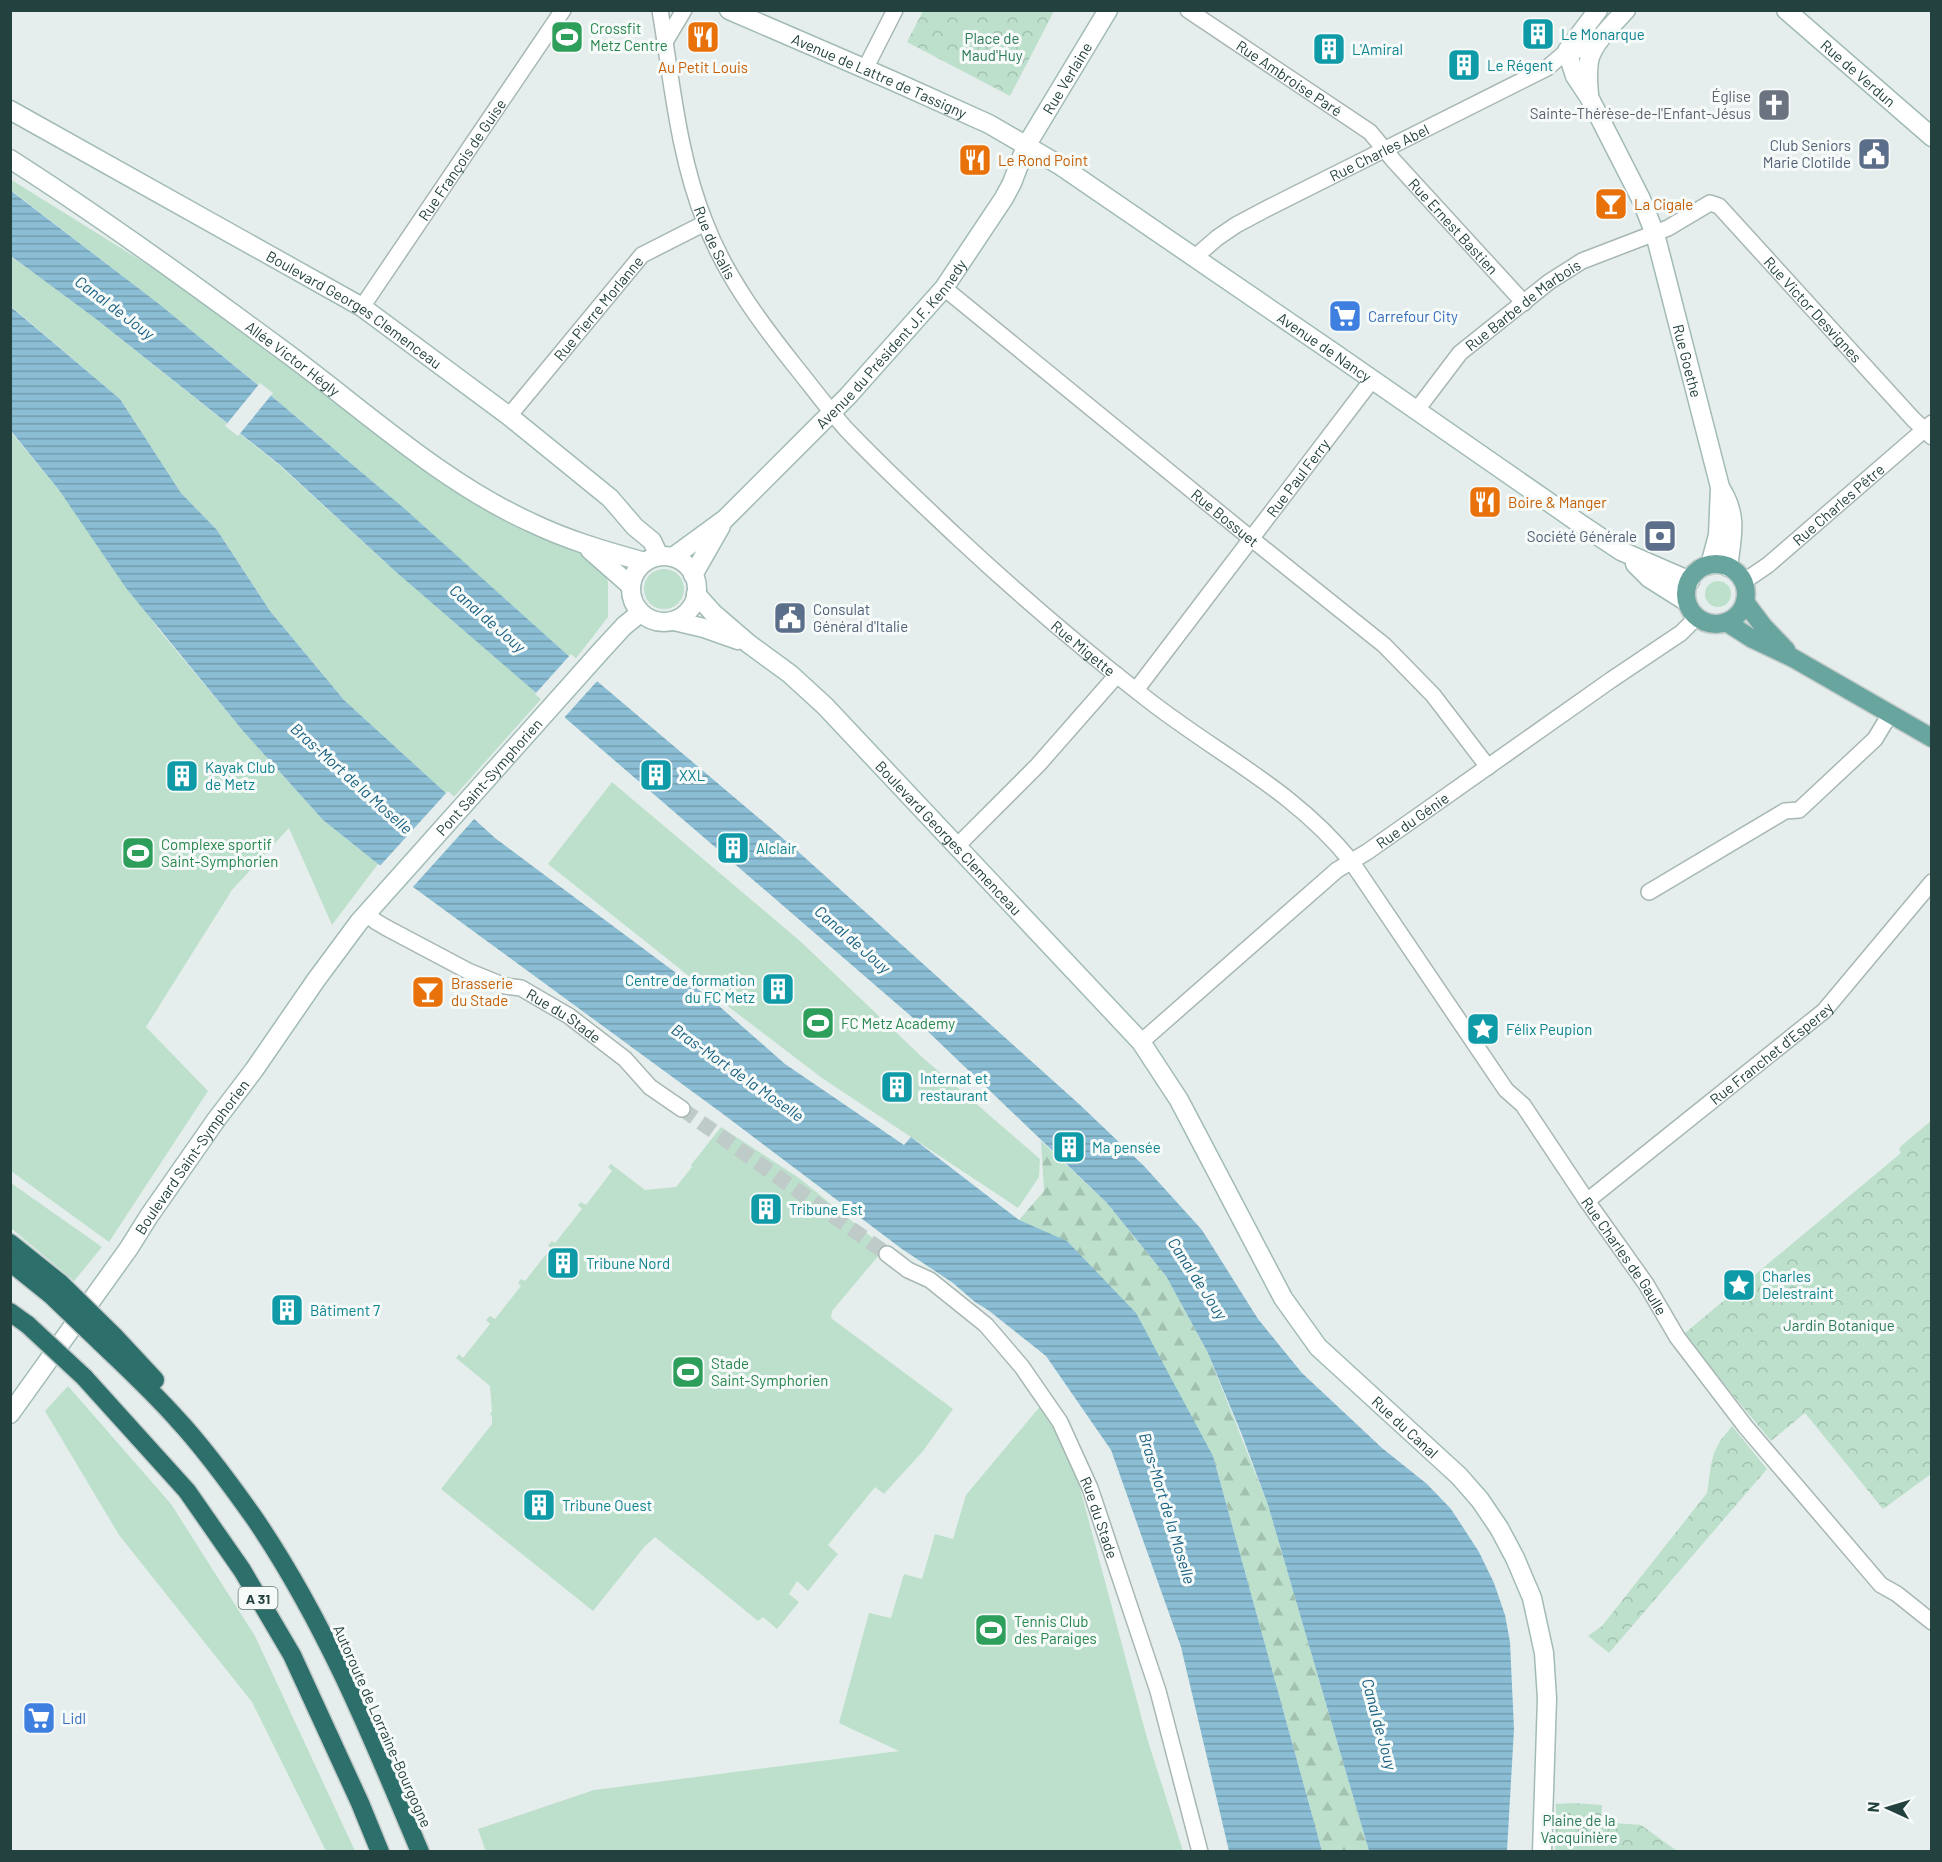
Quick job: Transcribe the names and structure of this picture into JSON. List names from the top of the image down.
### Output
{
  "streets": {
    "highway": ["A 31", "Autoroute de Lorraine-Bourgogne"],
    "main road": [
      "Rue de Verdun",
      "Avenue de Lattre de Tassigny",
      "Rue Verlaine",
      "Boulevard Georges Clemenceau",
      "Avenue du Président J.F. Kennedy",
      "Avenue de Nancy",
      "Allée Victor Hégly",
      "Rue Goethe",
      "Pont Saint-Symphorien",
      "Boulevard Saint-Symphorien",
      "Rue du Canal"
    ],
    "street": [
      "Rue Ambroise Paré",
      "Rue Charles Abel",
      "Rue François de Guise",
      "Rue Ernest Bastien",
      "Rue de Salis",
      "Rue Barbe de Marbois",
      "Rue Pierre Morlanne",
      "Rue Victor Desvignes",
      "Rue Paul Ferry",
      "Rue Charles Pêtre",
      "Rue Bossuet",
      "Rue Migette",
      "Rue du Génie",
      "Rue du Stade",
      "Rue Franchet d'Esperey",
      "Rue Charles de Gaulle"
    ]
  },
  "crossings": [
    ["Avenue de Lattre de Tassigny", "Rue Verlaine"],
    ["Avenue de Lattre de Tassigny", "Avenue du Président J.F. Kennedy"],
    ["Avenue de Lattre de Tassigny", "Avenue de Nancy"],
    ["Rue Ambroise Paré", "Rue Charles Abel"],
    ["Rue Ambroise Paré", "Rue Ernest Bastien"],
    ["Rue Verlaine", "Avenue du Président J.F. Kennedy"],
    ["Rue Verlaine", "Avenue de Nancy"],
    ["Rue Charles Abel", "Rue Ernest Bastien"],
    ["Rue Charles Abel", "Avenue de Nancy"],
    ["Rue Charles Abel", "Rue Goethe"],
    ["Rue François de Guise", "Boulevard Georges Clemenceau"],
    ["Rue Ernest Bastien", "Rue Barbe de Marbois"],
    ["Rue de Salis", "Rue Pierre Morlanne"],
    ["Rue de Salis", "Avenue du Président J.F. Kennedy"],
    ["Rue de Salis", "Rue Migette"],
    ["Rue Barbe de Marbois", "Rue Victor Desvignes"],
    ["Rue Barbe de Marbois", "Avenue de Nancy"],
    ["Rue Barbe de Marbois", "Rue Goethe"],
    ["Boulevard Georges Clemenceau", "Rue Pierre Morlanne"],
    ["Boulevard Georges Clemenceau", "Avenue du Président J.F. Kennedy"],
    ["Boulevard Georges Clemenceau", "Allée Victor Hégly"],
    ["Boulevard Georges Clemenceau", "Pont Saint-Symphorien"],
    ["Boulevard Georges Clemenceau", "Rue du Génie"],
    ["Boulevard Georges Clemenceau", "Rue du Canal"],
    ["Rue Victor Desvignes", "Rue Charles Pêtre"],
    ["Avenue du Président J.F. Kennedy", "Avenue de Nancy"],
    ["Avenue du Président J.F. Kennedy", "Allée Victor Hégly"],
    ["Avenue du Président J.F. Kennedy", "Rue Bossuet"],
    ["Avenue du Président J.F. Kennedy", "Rue Migette"],
    ["Avenue du Président J.F. Kennedy", "Pont Saint-Symphorien"],
    ["Avenue de Nancy", "Rue Goethe"],
    ["Avenue de Nancy", "Rue Paul Ferry"],
    ["Avenue de Nancy", "Rue Charles Pêtre"],
    ["Avenue de Nancy", "Rue du Génie"],
    ["Allée Victor Hégly", "Pont Saint-Symphorien"],
    ["Rue Goethe", "Rue Charles Pêtre"],
    ["Rue Goethe", "Rue du Génie"],
    ["Rue Paul Ferry", "Rue Bossuet"],
    ["Rue Paul Ferry", "Rue Migette"],
    ["Rue Charles Pêtre", "Rue du Génie"],
    ["Rue Bossuet", "Rue du Génie"],
    ["Rue Migette", "Rue du Génie"],
    ["Rue Migette", "Rue Charles de Gaulle"],
    ["Pont Saint-Symphorien", "Rue du Stade"],
    ["Pont Saint-Symphorien", "Boulevard Saint-Symphorien"],
    ["Rue du Génie", "Rue Charles de Gaulle"],
    ["Rue du Génie", "Rue du Canal"],
    ["Rue du Stade", "Boulevard Saint-Symphorien"],
    ["Rue Franchet d'Esperey", "Rue Charles de Gaulle"]
  ],
  "water": ["Canal de Jouy", "Bras-Mort de la Moselle"],
  "parks": ["Place de Maud'Huy", "Jardin Botanique", "Plaine de la Vacquinière"],
  "places": {
    "building": [
      "Le Monarque",
      "L'Amiral",
      "Le Régent",
      "XXL",
      "Kayak Club de Metz",
      "Alclair",
      "Centre de formation du FC Metz",
      "Internat et restaurant",
      "Ma pensée",
      "Tribune Est",
      "Tribune Nord",
      "Bâtiment 7",
      "Tribune Ouest"
    ],
    "sports": [
      "Crossfit Metz Centre",
      "Complexe sportif Saint-Symphorien",
      "FC Metz Academy",
      "Stade Saint-Symphorien",
      "Tennis Club des Paraiges"
    ],
    "restaurant": ["Au Petit Louis", "Le Rond Point", "Boire & Manger"],
    "church": ["Église Sainte-Thérèse-de-l'Enfant-Jésus"],
    "public building": ["Club Seniors Marie Clotilde", "Consulat Général d'Italie"],
    "bar": ["La Cigale", "Brasserie du Stade"],
    "supermarket": ["Carrefour City", "Lidl"],
    "bank": ["Société Générale"],
    "place": ["Félix Peupion", "Charles Delestraint"]
  },
  "north": "left"
}
